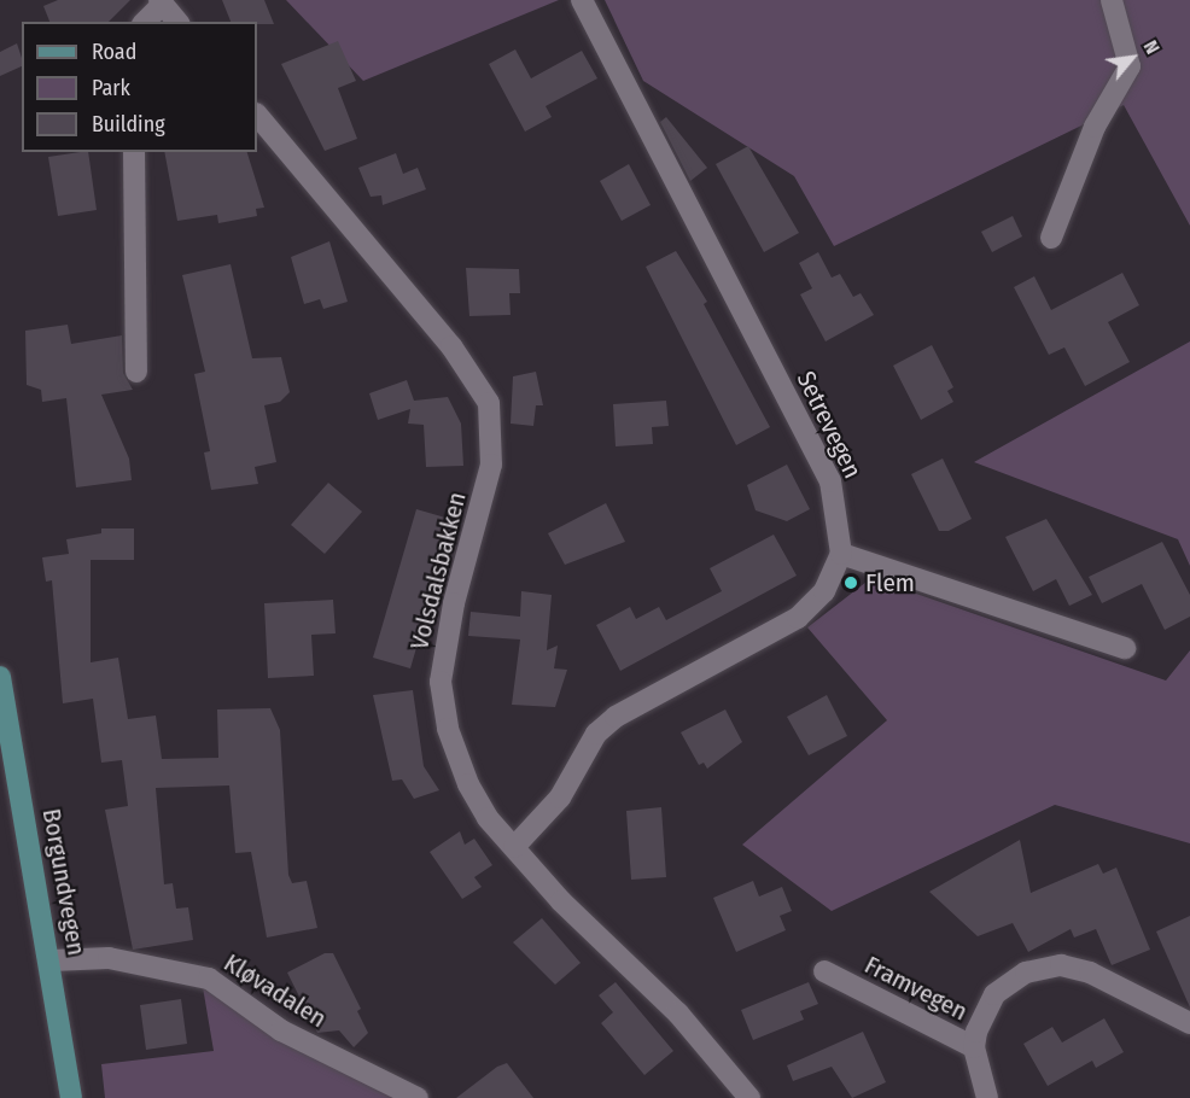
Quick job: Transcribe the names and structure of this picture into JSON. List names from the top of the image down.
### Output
{
  "streets": {
    "main road": ["Borgundvegen"],
    "street": [
      "Setrevegen",
      "Volsdalsbakken",
      "Framvegen",
      "Kløvadalen"
    ]
  },
  "crossings": [
    ["Borgundvegen", "Kløvadalen"]
  ],
  "places": ["Flem"],
  "legend": ["Road", "Park", "Building"],
  "north": "top right"
}
